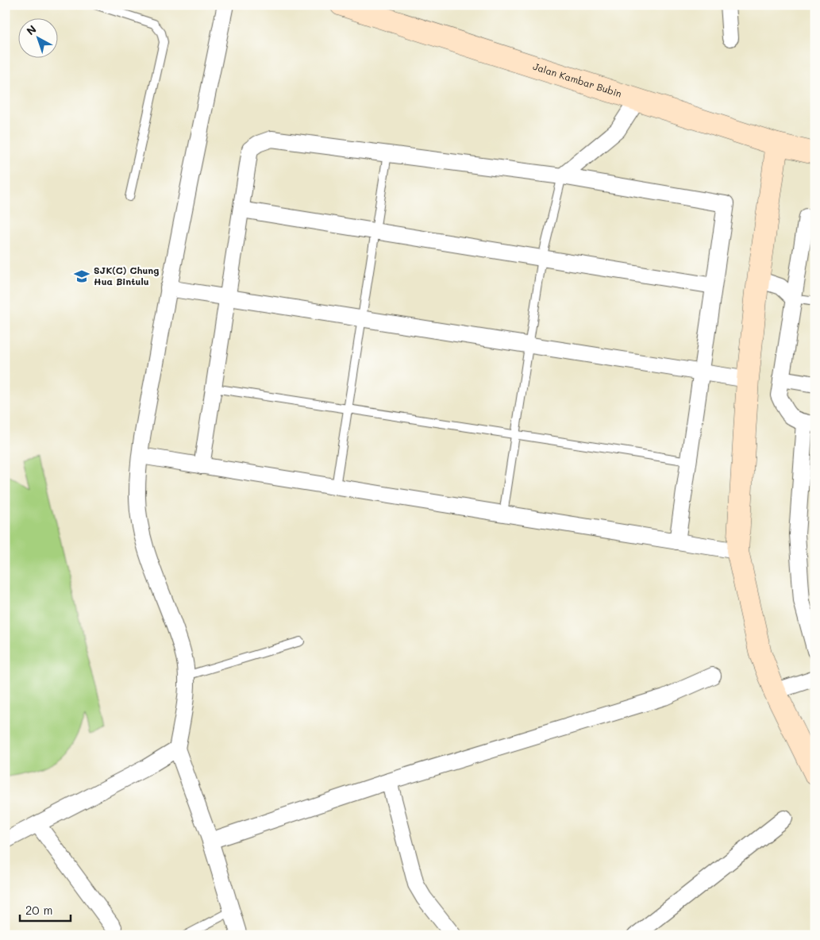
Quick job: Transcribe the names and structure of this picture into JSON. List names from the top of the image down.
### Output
{
  "streets": {
    "street": ["Jalan Kambar Bubin"]
  },
  "places": {
    "school or university": ["SJK(C) Chung Hua Bintulu"]
  },
  "scale_bar": "20 m",
  "north": "top left"
}
